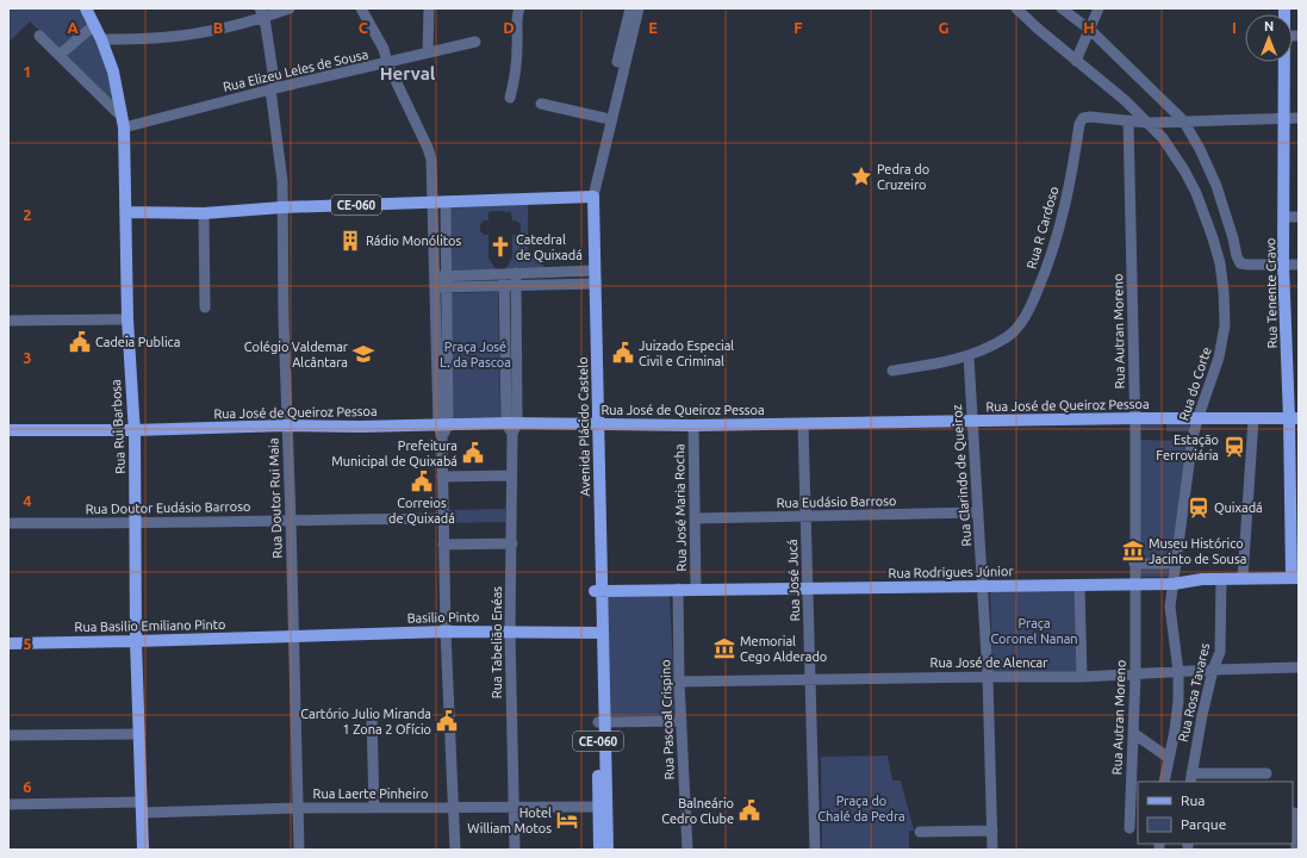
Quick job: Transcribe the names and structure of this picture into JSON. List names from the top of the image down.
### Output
{
  "streets": {
    "main road": [
      "CE-060",
      "Rua Tenente Cravo",
      "Rua José de Queiroz Pessoa",
      "Rua Rui Barbosa",
      "Avenida Plácido Castelo",
      "Rua Rodrigues Júnior",
      "Basilio Pinto",
      "Rua Basilio Emiliano Pinto"
    ],
    "street": [
      "Rua Elizeu Leles de Sousa",
      "Rua R Cardoso",
      "Rua Autran Moreno",
      "Rua do Corte",
      "Rua Clarindo de Queiroz",
      "Rua Doutor Rui Maia",
      "Rua Eudásio Barroso",
      "Rua Doutor Eudásio Barroso",
      "Rua José Maria Rocha",
      "Rua José Jucá",
      "Rua Tabelião Enéas",
      "Rua José de Alencar",
      "Rua Rosa Tavares",
      "Rua Pascoal Crispino",
      "Rua Laerte Pinheiro"
    ]
  },
  "crossings": [
    ["Rua Elizeu Leles de Sousa", "Rua Rui Barbosa"],
    ["Rua Elizeu Leles de Sousa", "Rua Doutor Rui Maia"],
    ["CE-060", "Rua Rui Barbosa"],
    ["CE-060", "Avenida Plácido Castelo"],
    ["CE-060", "Rua Doutor Rui Maia"],
    ["Rua R Cardoso", "Rua Autran Moreno"],
    ["Rua R Cardoso", "Rua Clarindo de Queiroz"],
    ["Rua Tenente Cravo", "Rua José de Queiroz Pessoa"],
    ["Rua Tenente Cravo", "Rua Rodrigues Júnior"],
    ["Rua Autran Moreno", "Rua José de Queiroz Pessoa"],
    ["Rua Autran Moreno", "Rua Rodrigues Júnior"],
    ["Rua Autran Moreno", "Rua José de Alencar"],
    ["Rua do Corte", "Rua José de Queiroz Pessoa"],
    ["Rua do Corte", "Rua Rodrigues Júnior"],
    ["Rua do Corte", "Rua José de Alencar"],
    ["Rua José de Queiroz Pessoa", "Rua Rui Barbosa"],
    ["Rua José de Queiroz Pessoa", "Avenida Plácido Castelo"],
    ["Rua José de Queiroz Pessoa", "Rua Clarindo de Queiroz"],
    ["Rua José de Queiroz Pessoa", "Rua Doutor Rui Maia"],
    ["Rua José de Queiroz Pessoa", "Rua José Maria Rocha"],
    ["Rua José de Queiroz Pessoa", "Rua José Jucá"],
    ["Rua José de Queiroz Pessoa", "Rua Tabelião Enéas"],
    ["Rua Rui Barbosa", "Rua Doutor Eudásio Barroso"],
    ["Rua Rui Barbosa", "Rua Basilio Emiliano Pinto"],
    ["Rua Rui Barbosa", "Rua Laerte Pinheiro"],
    ["Avenida Plácido Castelo", "Rua Rodrigues Júnior"],
    ["Avenida Plácido Castelo", "Basilio Pinto"],
    ["Avenida Plácido Castelo", "Rua Laerte Pinheiro"],
    ["Rua Clarindo de Queiroz", "Rua Eudásio Barroso"],
    ["Rua Clarindo de Queiroz", "Rua Rodrigues Júnior"],
    ["Rua Clarindo de Queiroz", "Rua José de Alencar"],
    ["Rua Doutor Rui Maia", "Rua Doutor Eudásio Barroso"],
    ["Rua Doutor Rui Maia", "Basilio Pinto"],
    ["Rua Doutor Rui Maia", "Rua Basilio Emiliano Pinto"],
    ["Rua Doutor Rui Maia", "Rua Laerte Pinheiro"],
    ["Rua Eudásio Barroso", "Rua José Maria Rocha"],
    ["Rua Eudásio Barroso", "Rua José Jucá"],
    ["Rua José Maria Rocha", "Rua Rodrigues Júnior"],
    ["Rua Rodrigues Júnior", "Rua José Jucá"],
    ["Rua Rodrigues Júnior", "Rua Rosa Tavares"],
    ["Rua Rodrigues Júnior", "Rua Pascoal Crispino"],
    ["Rua José Jucá", "Rua José de Alencar"],
    ["Basilio Pinto", "Rua Basilio Emiliano Pinto"],
    ["Basilio Pinto", "Rua Tabelião Enéas"],
    ["Rua Tabelião Enéas", "Rua Laerte Pinheiro"],
    ["Rua José de Alencar", "Rua Rosa Tavares"],
    ["Rua José de Alencar", "Rua Pascoal Crispino"]
  ],
  "districts": ["Herval"],
  "parks": ["Praça José L. da Pascoa", "Praça Coronel Nanan", "Praça do Chalé da Pedra"],
  "places": {
    "place": ["Pedra do Cruzeiro"],
    "building": ["Rádio Monólitos"],
    "church": ["Catedral de Quixadá"],
    "public building": [
      "Cadeia Publica",
      "Juizado Especial Civil e Criminal",
      "Prefeitura Municipal de Quixabá",
      "Correios de Quixadá",
      "Cartório Julio Miranda 1 Zona 2 Ofício",
      "Balneário Cedro Clube"
    ],
    "school or university": ["Colégio Valdemar Alcântara"],
    "station": ["Estação Ferroviária", "Quixadá"],
    "museum": ["Museu Histórico Jacinto de Sousa", "Memorial Cego Alderado"],
    "hotel": ["Hotel William Motos"]
  },
  "legend": ["Rua", "Parque"],
  "north": "top",
  "grid": {
    "columns": [
      "A",
      "B",
      "C",
      "D",
      "E",
      "F",
      "G",
      "H",
      "I"
    ],
    "rows": [
      "1",
      "2",
      "3",
      "4",
      "5",
      "6"
    ]
  }
}
